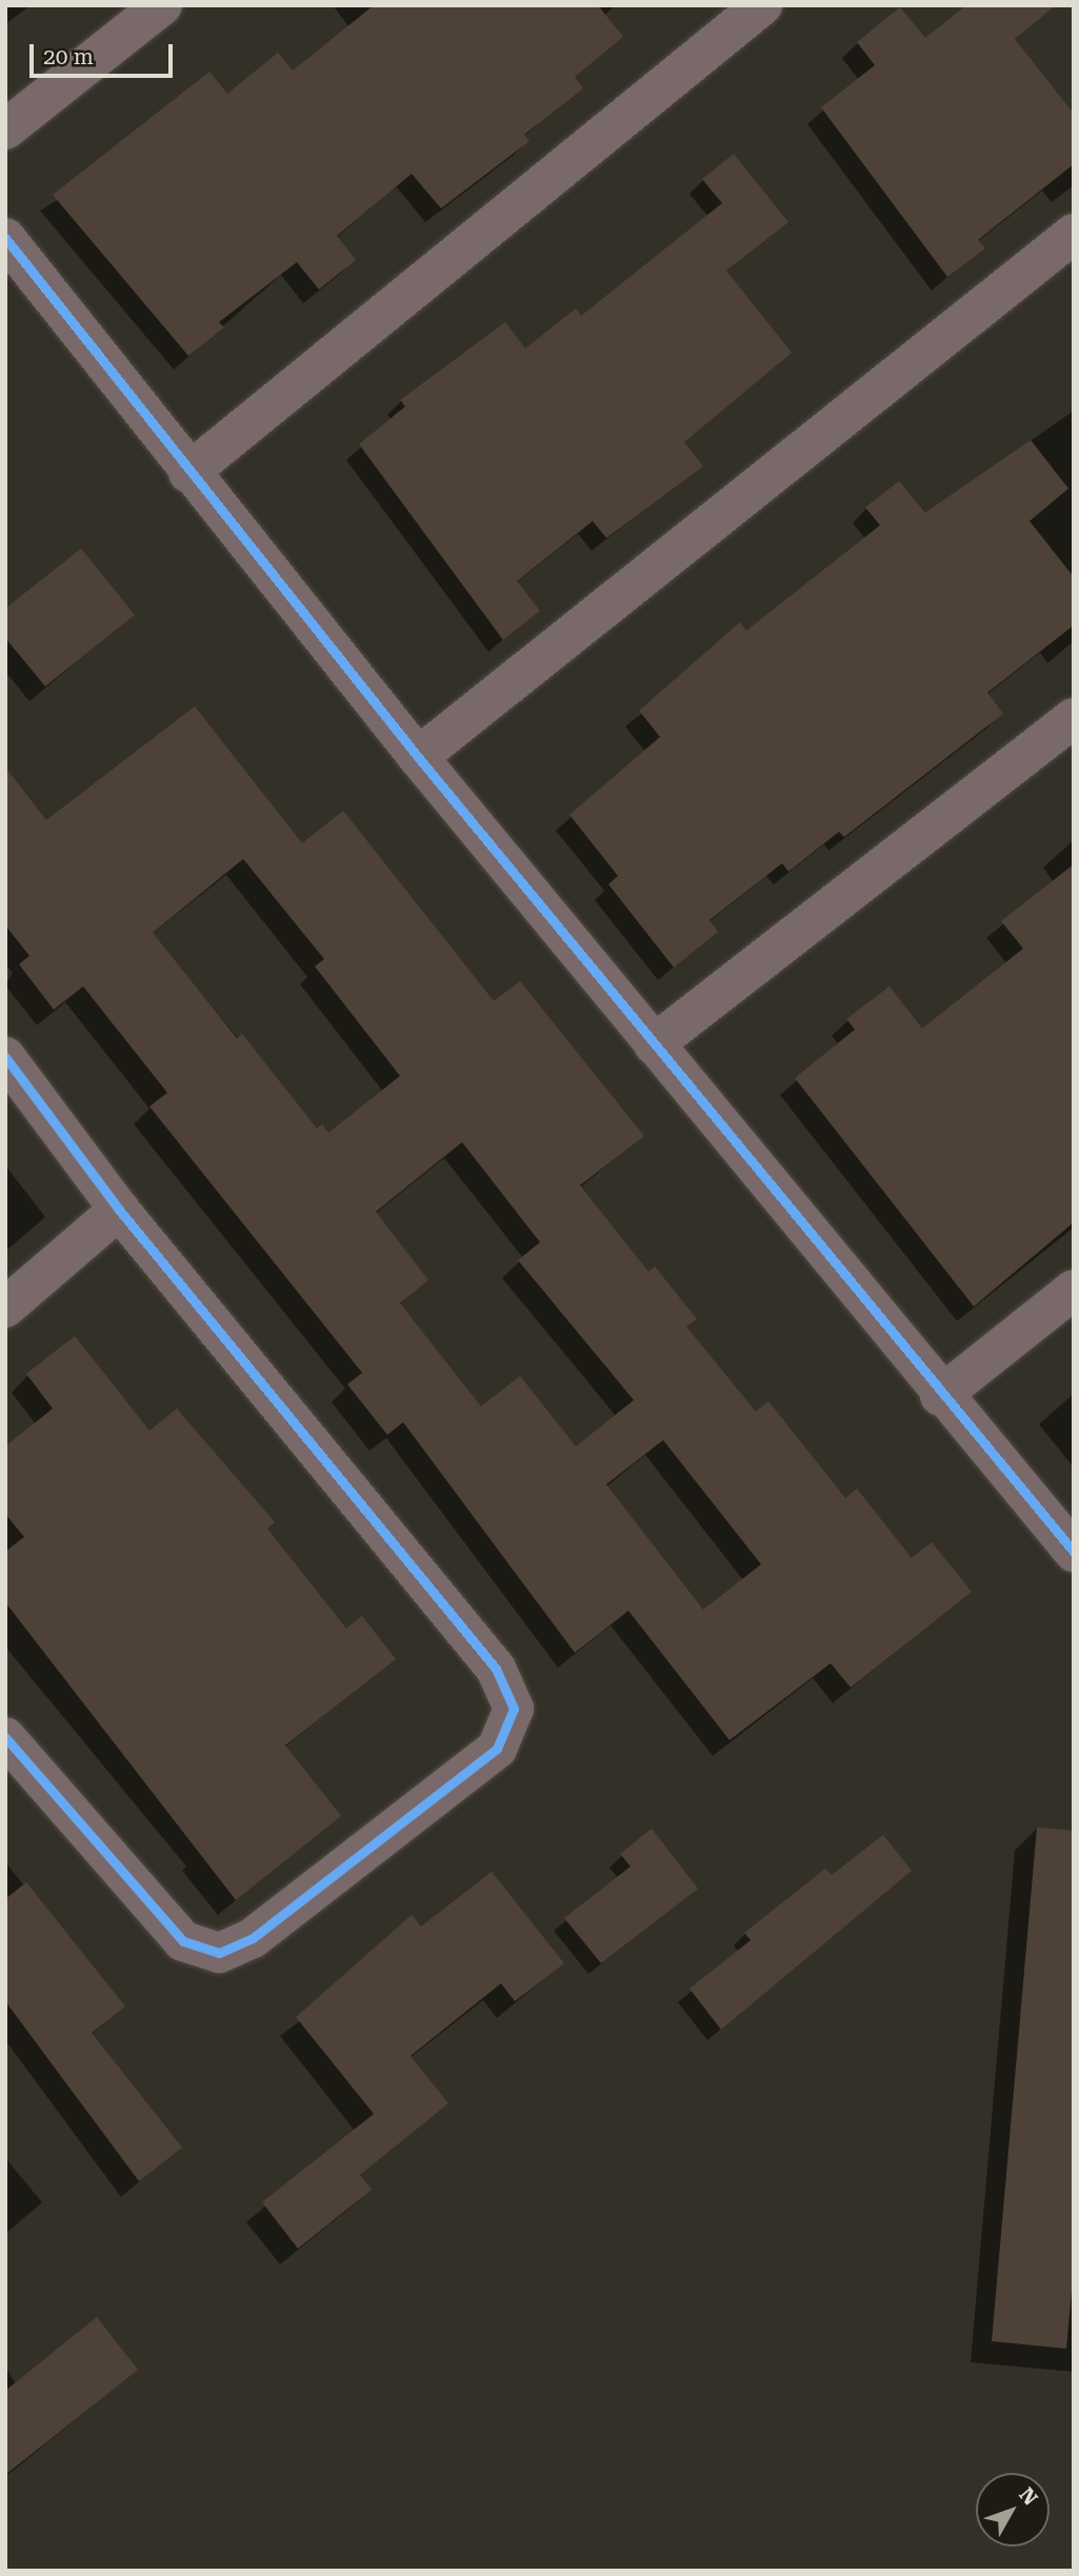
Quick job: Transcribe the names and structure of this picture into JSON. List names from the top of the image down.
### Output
{
  "scale_bar": "20 m",
  "north": "top right"
}
